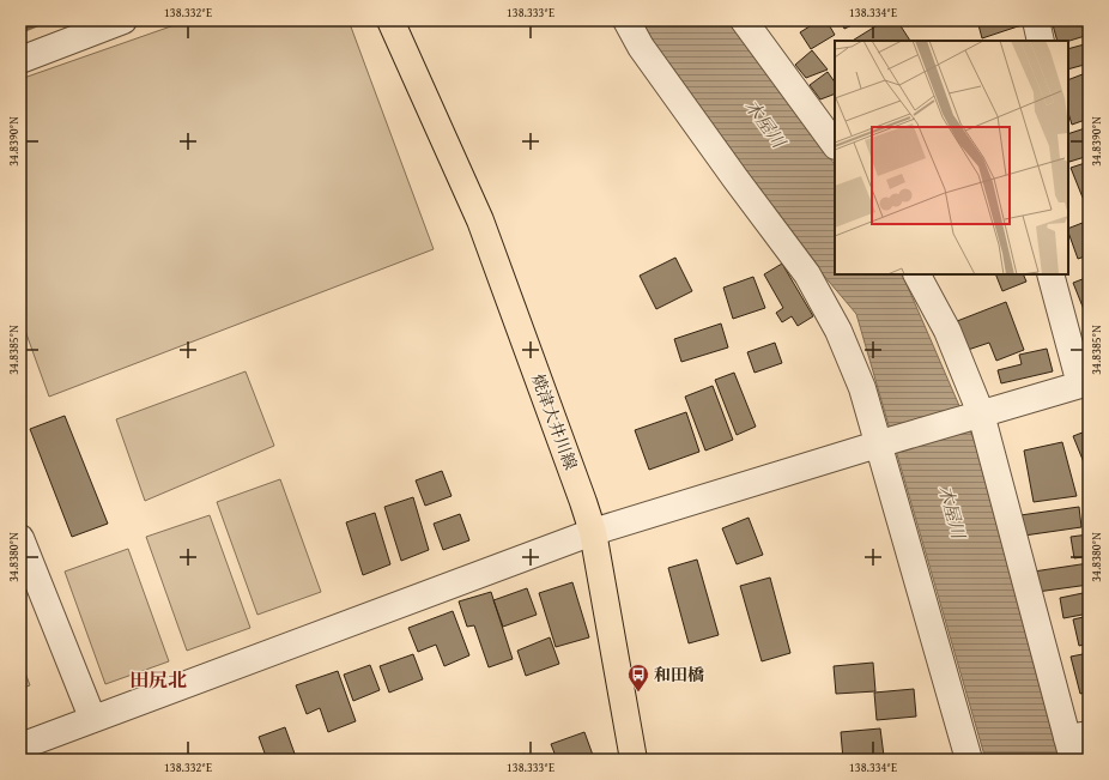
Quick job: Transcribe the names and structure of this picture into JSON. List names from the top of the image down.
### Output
{
  "streets": {
    "main road": ["焼津大井川線"]
  },
  "districts": ["田尻北"],
  "water": ["木屋川"],
  "places": {
    "bus stop": ["和田橋"]
  },
  "coordinates": [
    "138.332°E",
    "138.333°E",
    "138.334°E",
    "34.8390°N",
    "34.8385°N",
    "34.8380°N"
  ]
}
